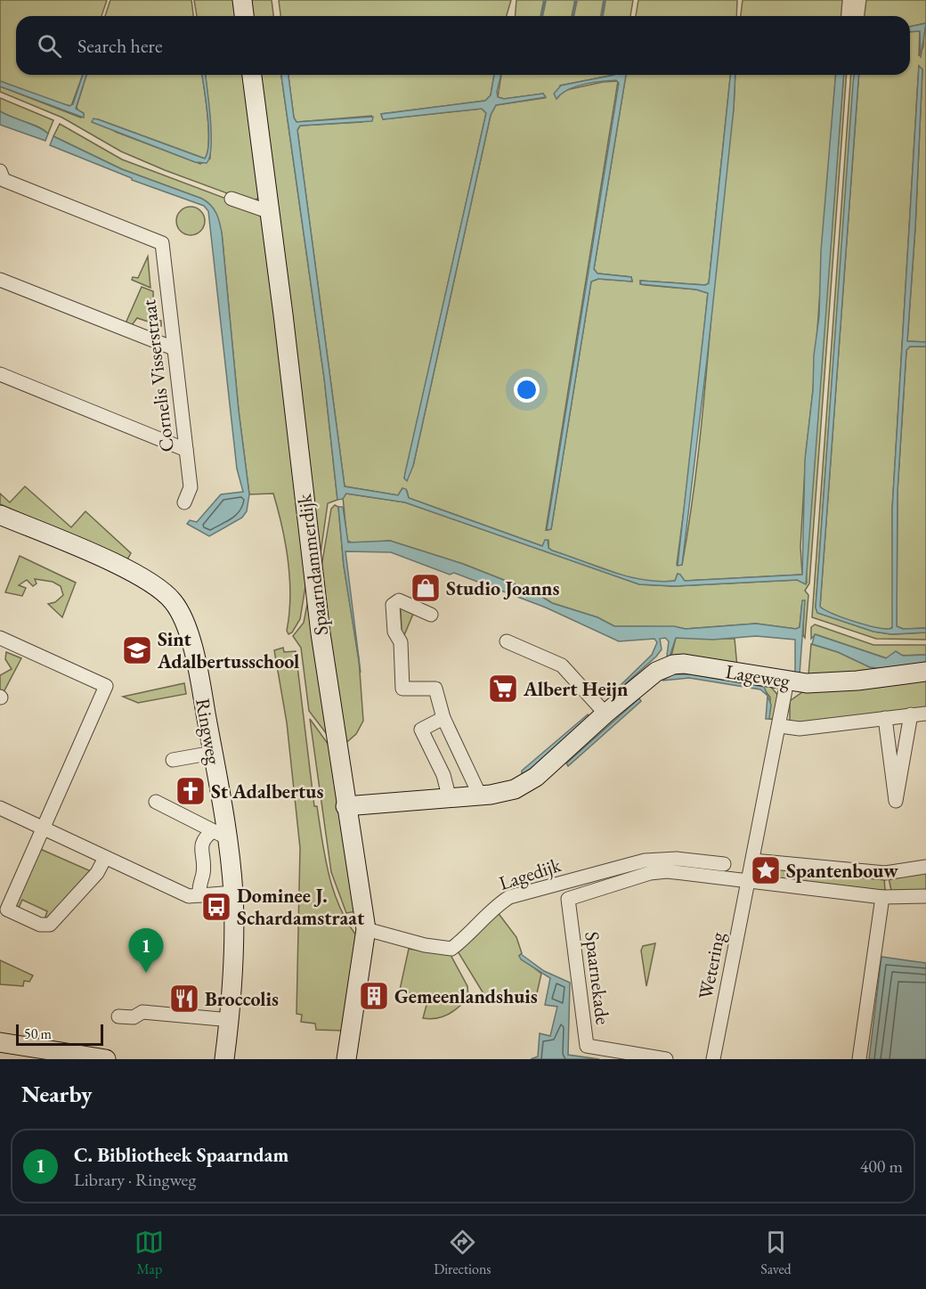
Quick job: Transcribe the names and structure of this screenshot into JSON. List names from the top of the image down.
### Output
{
  "streets": {
    "street": [
      "Cornelis Visserstraat",
      "Spaarndammerdijk",
      "Lageweg",
      "Ringweg",
      "Lagedijk",
      "Wetering",
      "Spaarnekade"
    ]
  },
  "crossings": [
    ["Spaarndammerdijk", "Lageweg"],
    ["Spaarndammerdijk", "Lagedijk"],
    ["Lagedijk", "Wetering"],
    ["Lagedijk", "Spaarnekade"]
  ],
  "places": {
    "shop": ["Studio Joanns"],
    "school or university": ["Sint Adalbertusschool"],
    "supermarket": ["Albert Heijn"],
    "church": ["St Adalbertus"],
    "place": ["Spantenbouw"],
    "bus stop": ["Dominee J. Schardamstraat"],
    "building": ["Gemeenlandshuis"],
    "restaurant": ["Broccolis"]
  },
  "scale_bar": "50 m",
  "page": {
    "search": "Search here",
    "pins": "1",
    "scale": "50 m",
    "heading": "Nearby",
    "list": [
      {
        "mark": "1",
        "name": "C. Bibliotheek Spaarndam",
        "note": "Library · Ringweg",
        "value": "400 m"
      }
    ],
    "nav": ["Map", "Directions", "Saved"]
  }
}
